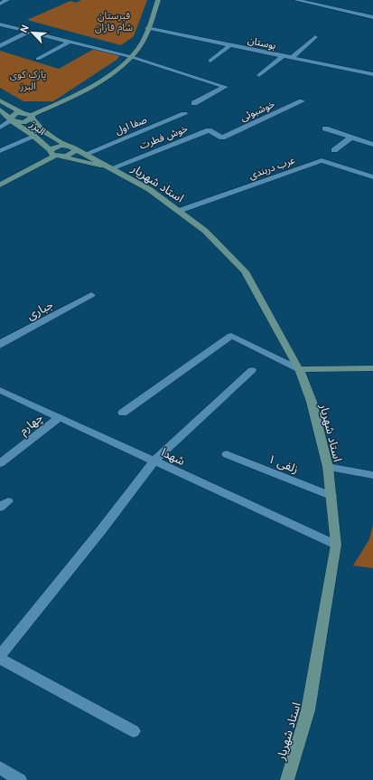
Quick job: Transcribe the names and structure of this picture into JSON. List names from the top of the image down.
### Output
{
  "streets": {
    "main road": ["البرز", "استاد شهریار"],
    "street": [
      "بوستان",
      "خوشبوئی",
      "صفا اول",
      "خوش فطرت",
      "عرب دربندی",
      "جباری",
      "چهارم",
      "شهدا",
      "زلفی ۱"
    ]
  },
  "crossings": [
    ["خوشبوئی", "خوش فطرت"],
    ["صفا اول", "استاد شهریار"],
    ["البرز", "استاد شهریار"],
    ["خوش فطرت", "استاد شهریار"],
    ["عرب دربندی", "استاد شهریار"],
    ["استاد شهریار", "شهدا"],
    ["استاد شهریار", "زلفی ۱"],
    ["چهارم", "شهدا"]
  ],
  "parks": ["قبرستان شام قازان", "پارک کوی البرز"],
  "north": "top left"
}
